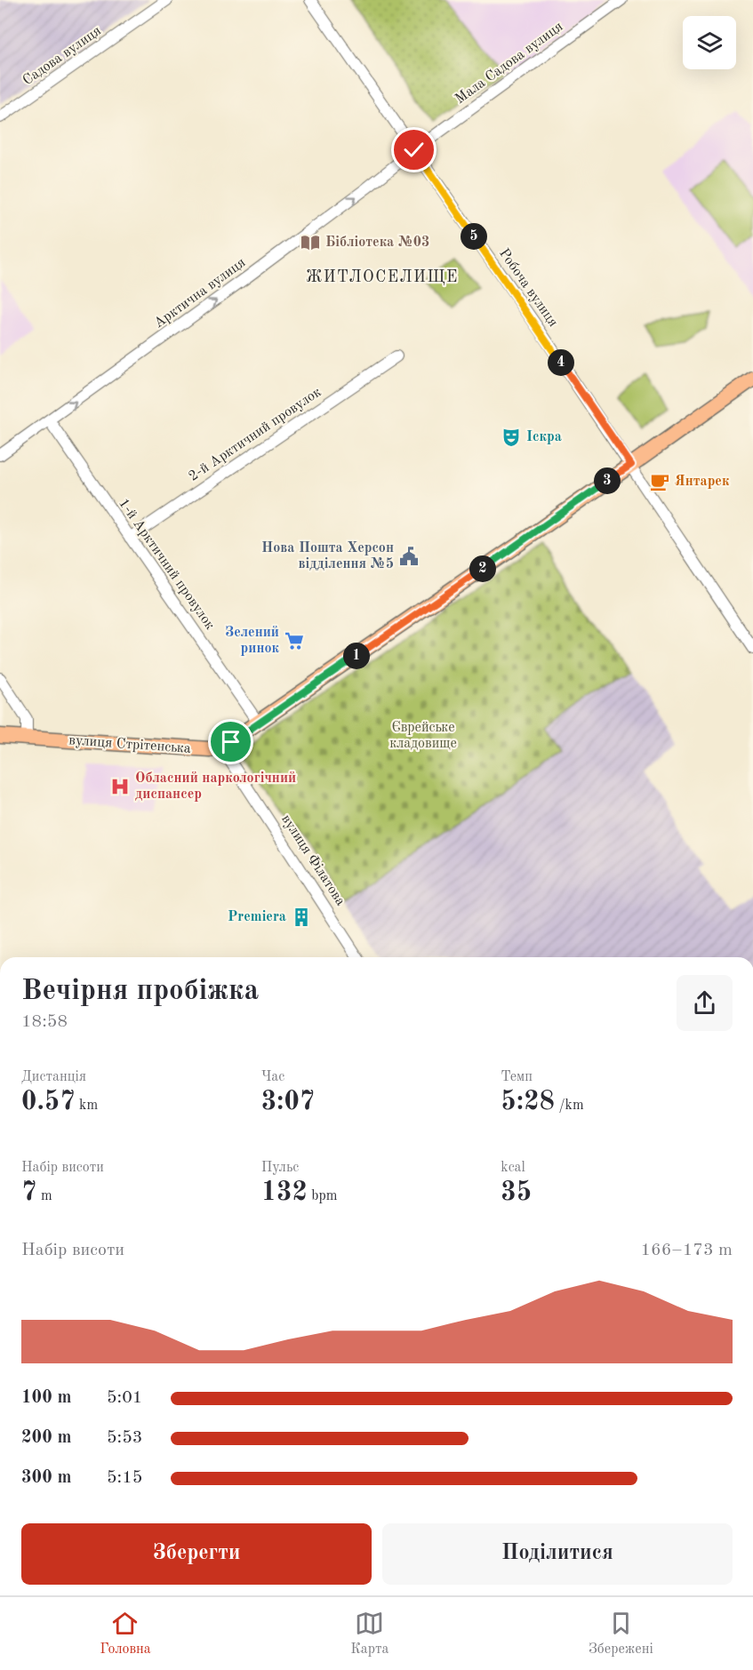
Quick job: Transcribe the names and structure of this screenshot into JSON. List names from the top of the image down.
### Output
{
  "streets": {
    "main road": ["вулиця Стрітенська"],
    "street": [
      "Садова вулиця",
      "Мала Садова вулиця",
      "Робоча вулиця",
      "Арктична вулиця",
      "2-й Арктичний провулок",
      "1-й Арктичний провулок",
      "вулиця Філатова"
    ]
  },
  "crossings": [
    ["Мала Садова вулиця", "Робоча вулиця"],
    ["Мала Садова вулиця", "Арктична вулиця"],
    ["Робоча вулиця", "Арктична вулиця"],
    ["Арктична вулиця", "1-й Арктичний провулок"],
    ["2-й Арктичний провулок", "1-й Арктичний провулок"],
    ["вулиця Стрітенська", "вулиця Філатова"]
  ],
  "one_way": ["Арктична вулиця"],
  "districts": ["ЖИТЛОСЕЛИЩЕ"],
  "parks": ["Єврейське кладовище"],
  "places": {
    "library": ["Бібліотека №03"],
    "theatre": ["Іскра"],
    "cafe": ["Янтарек"],
    "public building": ["Нова Пошта Херсон відділення №5"],
    "supermarket": ["Зелений ринок"],
    "hospital": ["Обласний наркологічний диспансер"],
    "building": ["Premiera"]
  },
  "page": {
    "pins": [
      "5",
      "4",
      "3",
      "2",
      "1"
    ],
    "heading": ["Вечірня пробіжка", "18:58"],
    "stats": [
      ["Дистанція", "0.57 km"],
      ["Час", "3:07"],
      ["Темп", "5:28 /km"],
      ["Набір висоти", "7 m"],
      ["Пульс", "132 bpm"],
      ["kcal", "35"]
    ],
    "chart": ["Набір висоти", "166–173 m"],
    "list": [
      {
        "name": "100 m",
        "note": "5:01"
      },
      {
        "name": "200 m",
        "note": "5:53"
      },
      {
        "name": "300 m",
        "note": "5:15"
      }
    ],
    "buttons": ["Зберегти", "Поділитися"],
    "tabs": ["Головна", "Карта", "Збережені"]
  }
}
